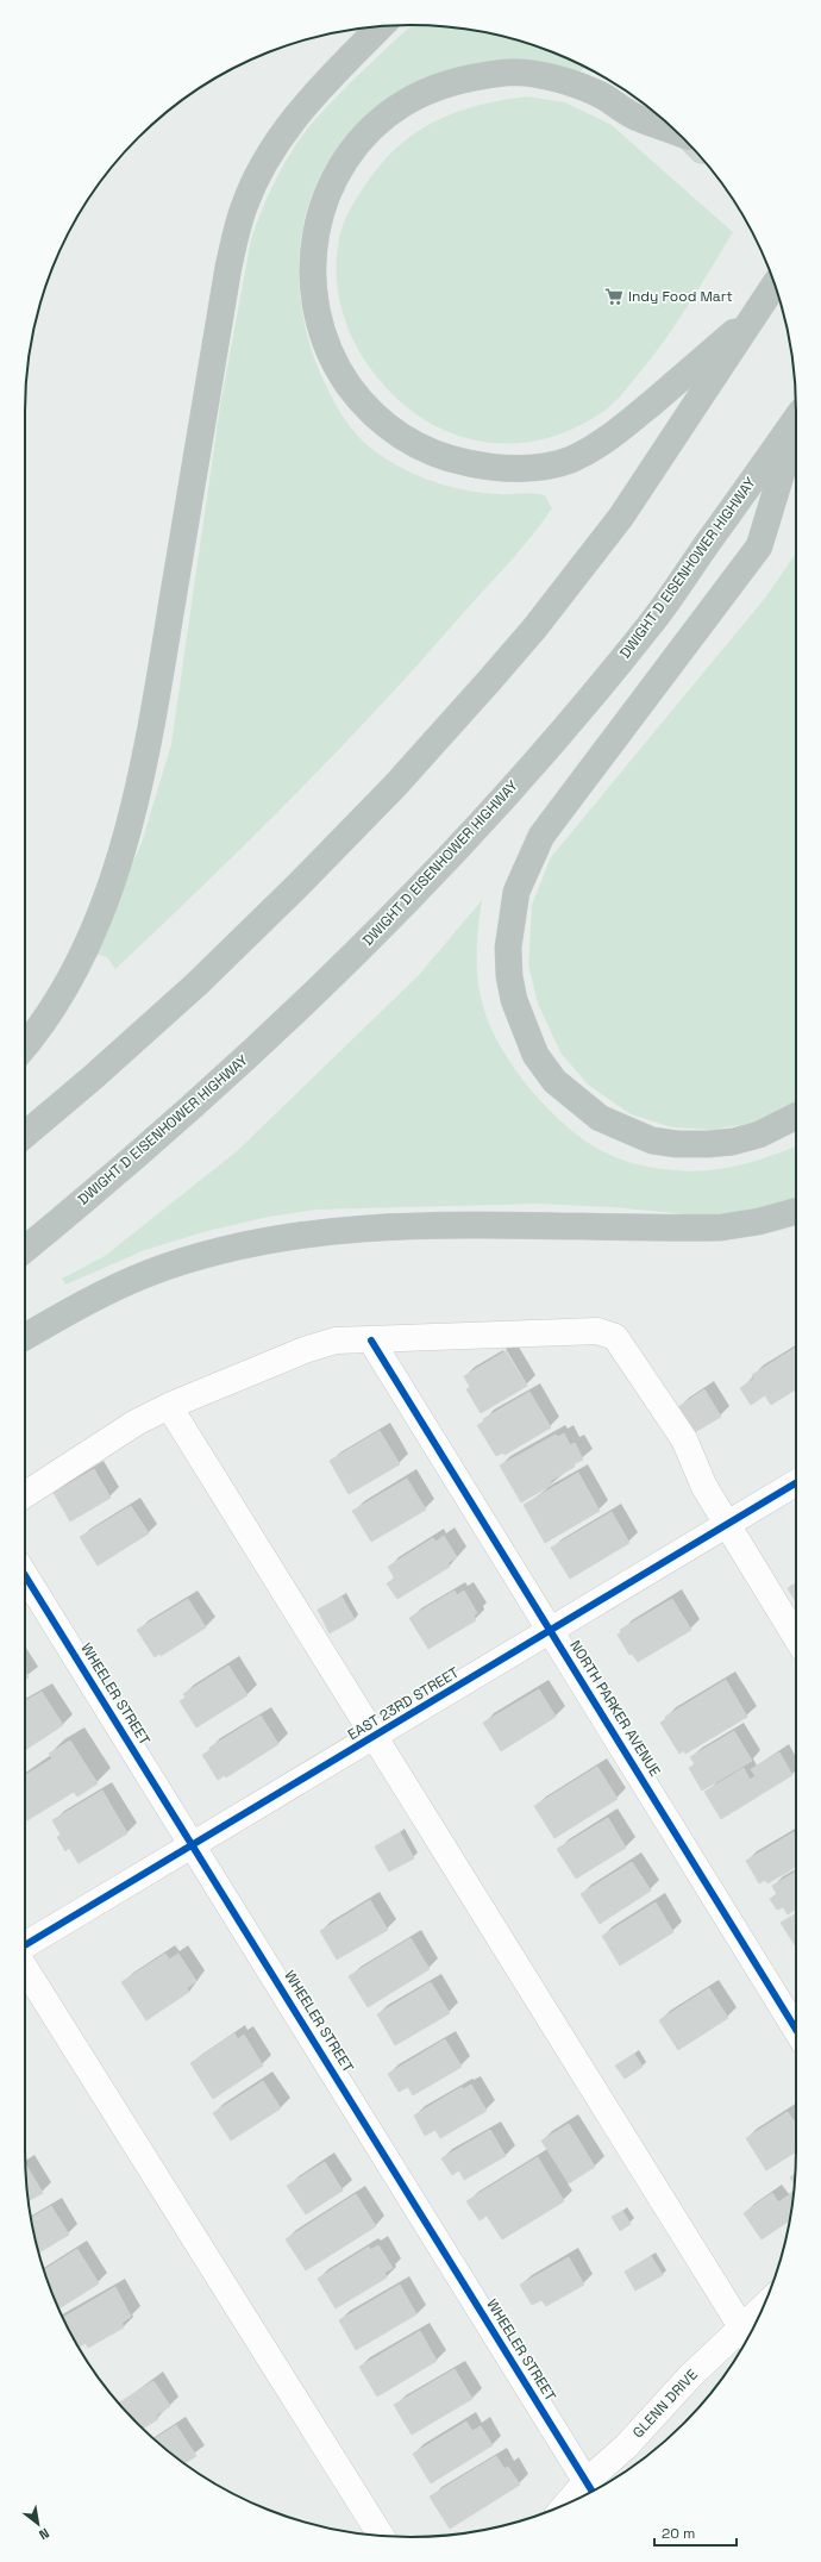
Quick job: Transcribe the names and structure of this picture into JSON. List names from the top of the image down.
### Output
{
  "streets": {
    "highway": ["DWIGHT D EISENHOWER HIGHWAY"],
    "street": [
      "WHEELER STREET",
      "EAST 23RD STREET",
      "NORTH PARKER AVENUE",
      "GLENN DRIVE"
    ]
  },
  "crossings": [
    ["WHEELER STREET", "EAST 23RD STREET"],
    ["WHEELER STREET", "GLENN DRIVE"],
    ["EAST 23RD STREET", "NORTH PARKER AVENUE"]
  ],
  "places": {
    "supermarket": ["Indy Food Mart"]
  },
  "scale_bar": "20 m",
  "north": "bottom right"
}
